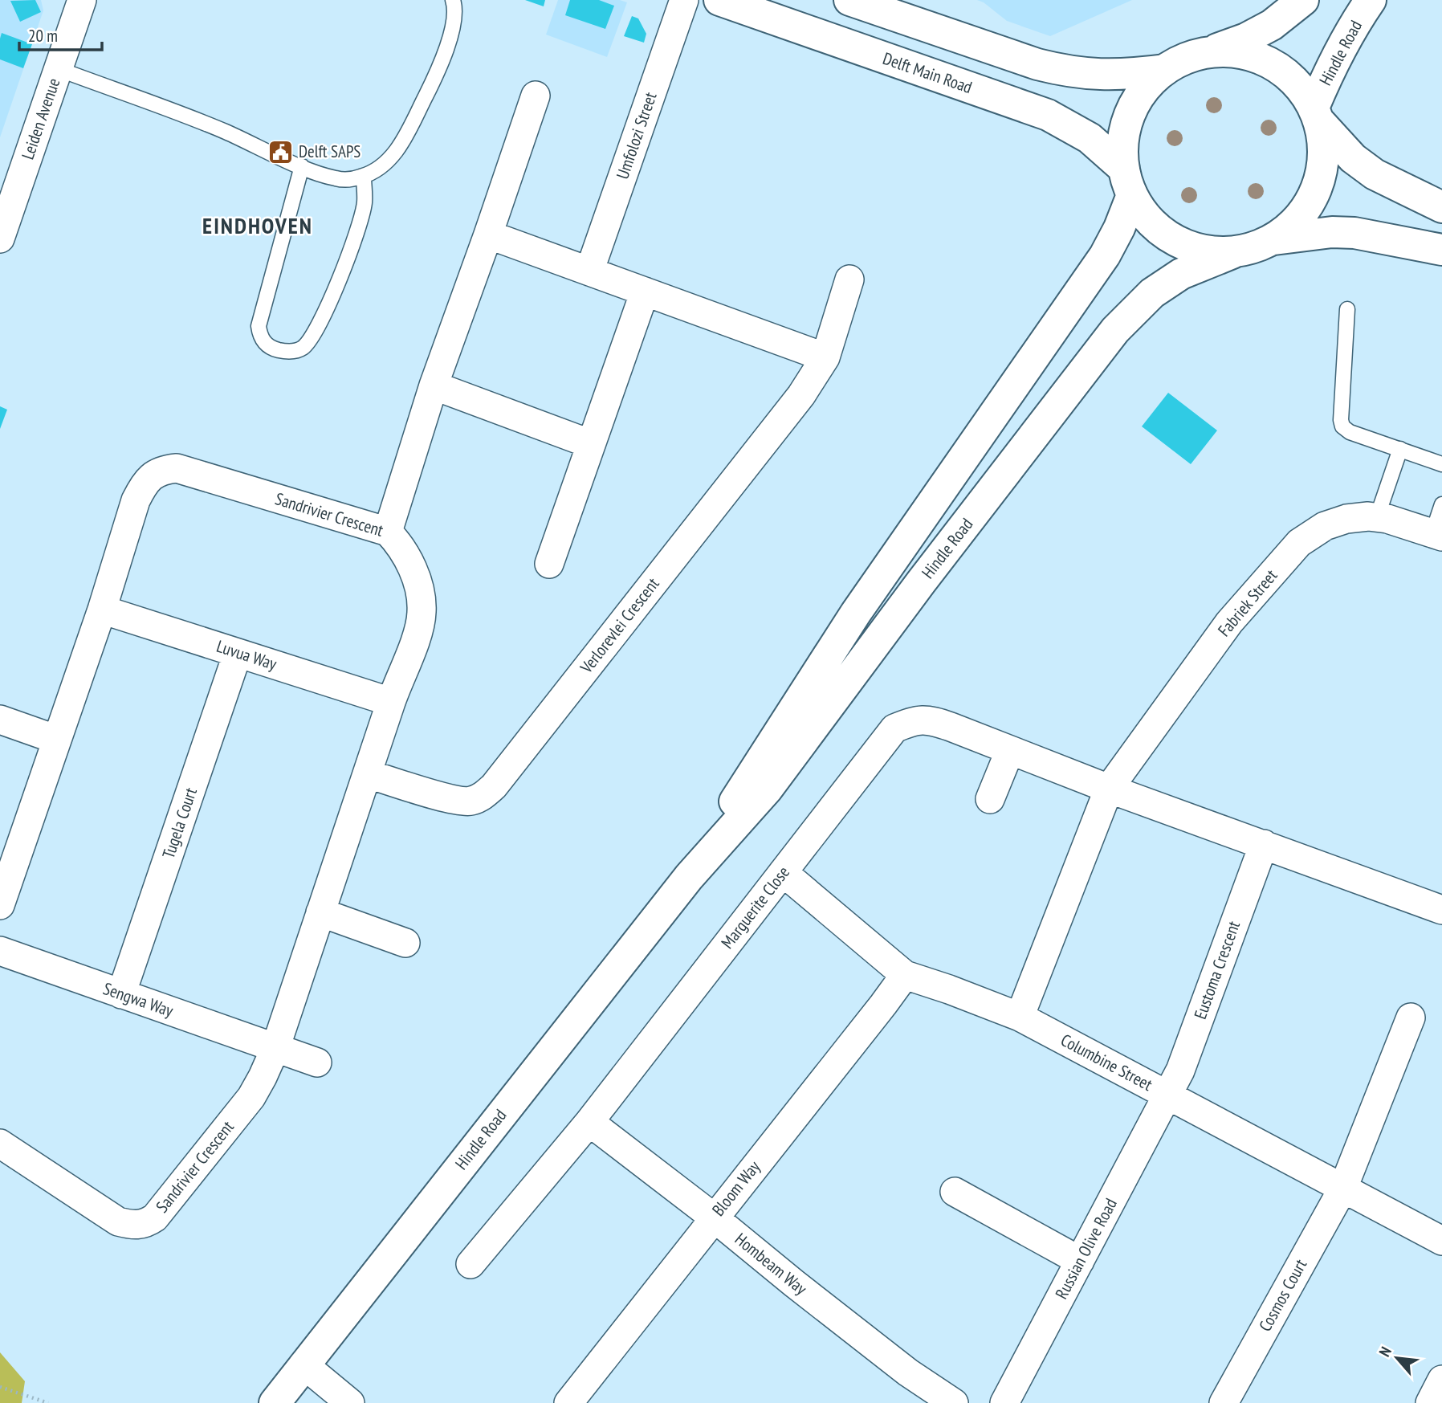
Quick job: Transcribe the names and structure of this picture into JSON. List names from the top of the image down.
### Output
{
  "streets": {
    "main road": ["Hindle Road", "Delft Main Road"],
    "street": [
      "Leiden Avenue",
      "Umfolozi Street",
      "Sandrivier Crescent",
      "Fabriek Street",
      "Verlorevlei Crescent",
      "Luvua Way",
      "Tugela Court",
      "Marguerite Close",
      "Eustoma Crescent",
      "Sengwa Way",
      "Columbine Street",
      "Bloom Way",
      "Russian Olive Road",
      "Hombeam Way",
      "Cosmos Court"
    ]
  },
  "crossings": [
    ["Hindle Road", "Delft Main Road"],
    ["Sandrivier Crescent", "Verlorevlei Crescent"],
    ["Sandrivier Crescent", "Luvua Way"],
    ["Sandrivier Crescent", "Sengwa Way"],
    ["Fabriek Street", "Marguerite Close"],
    ["Fabriek Street", "Columbine Street"],
    ["Luvua Way", "Tugela Court"],
    ["Tugela Court", "Sengwa Way"],
    ["Marguerite Close", "Columbine Street"],
    ["Marguerite Close", "Hombeam Way"],
    ["Eustoma Crescent", "Columbine Street"],
    ["Eustoma Crescent", "Russian Olive Road"],
    ["Columbine Street", "Bloom Way"],
    ["Columbine Street", "Russian Olive Road"],
    ["Columbine Street", "Cosmos Court"],
    ["Bloom Way", "Hombeam Way"]
  ],
  "districts": ["EINDHOVEN"],
  "places": {
    "public building": ["Delft SAPS"]
  },
  "scale_bar": "20 m",
  "north": "top left"
}
